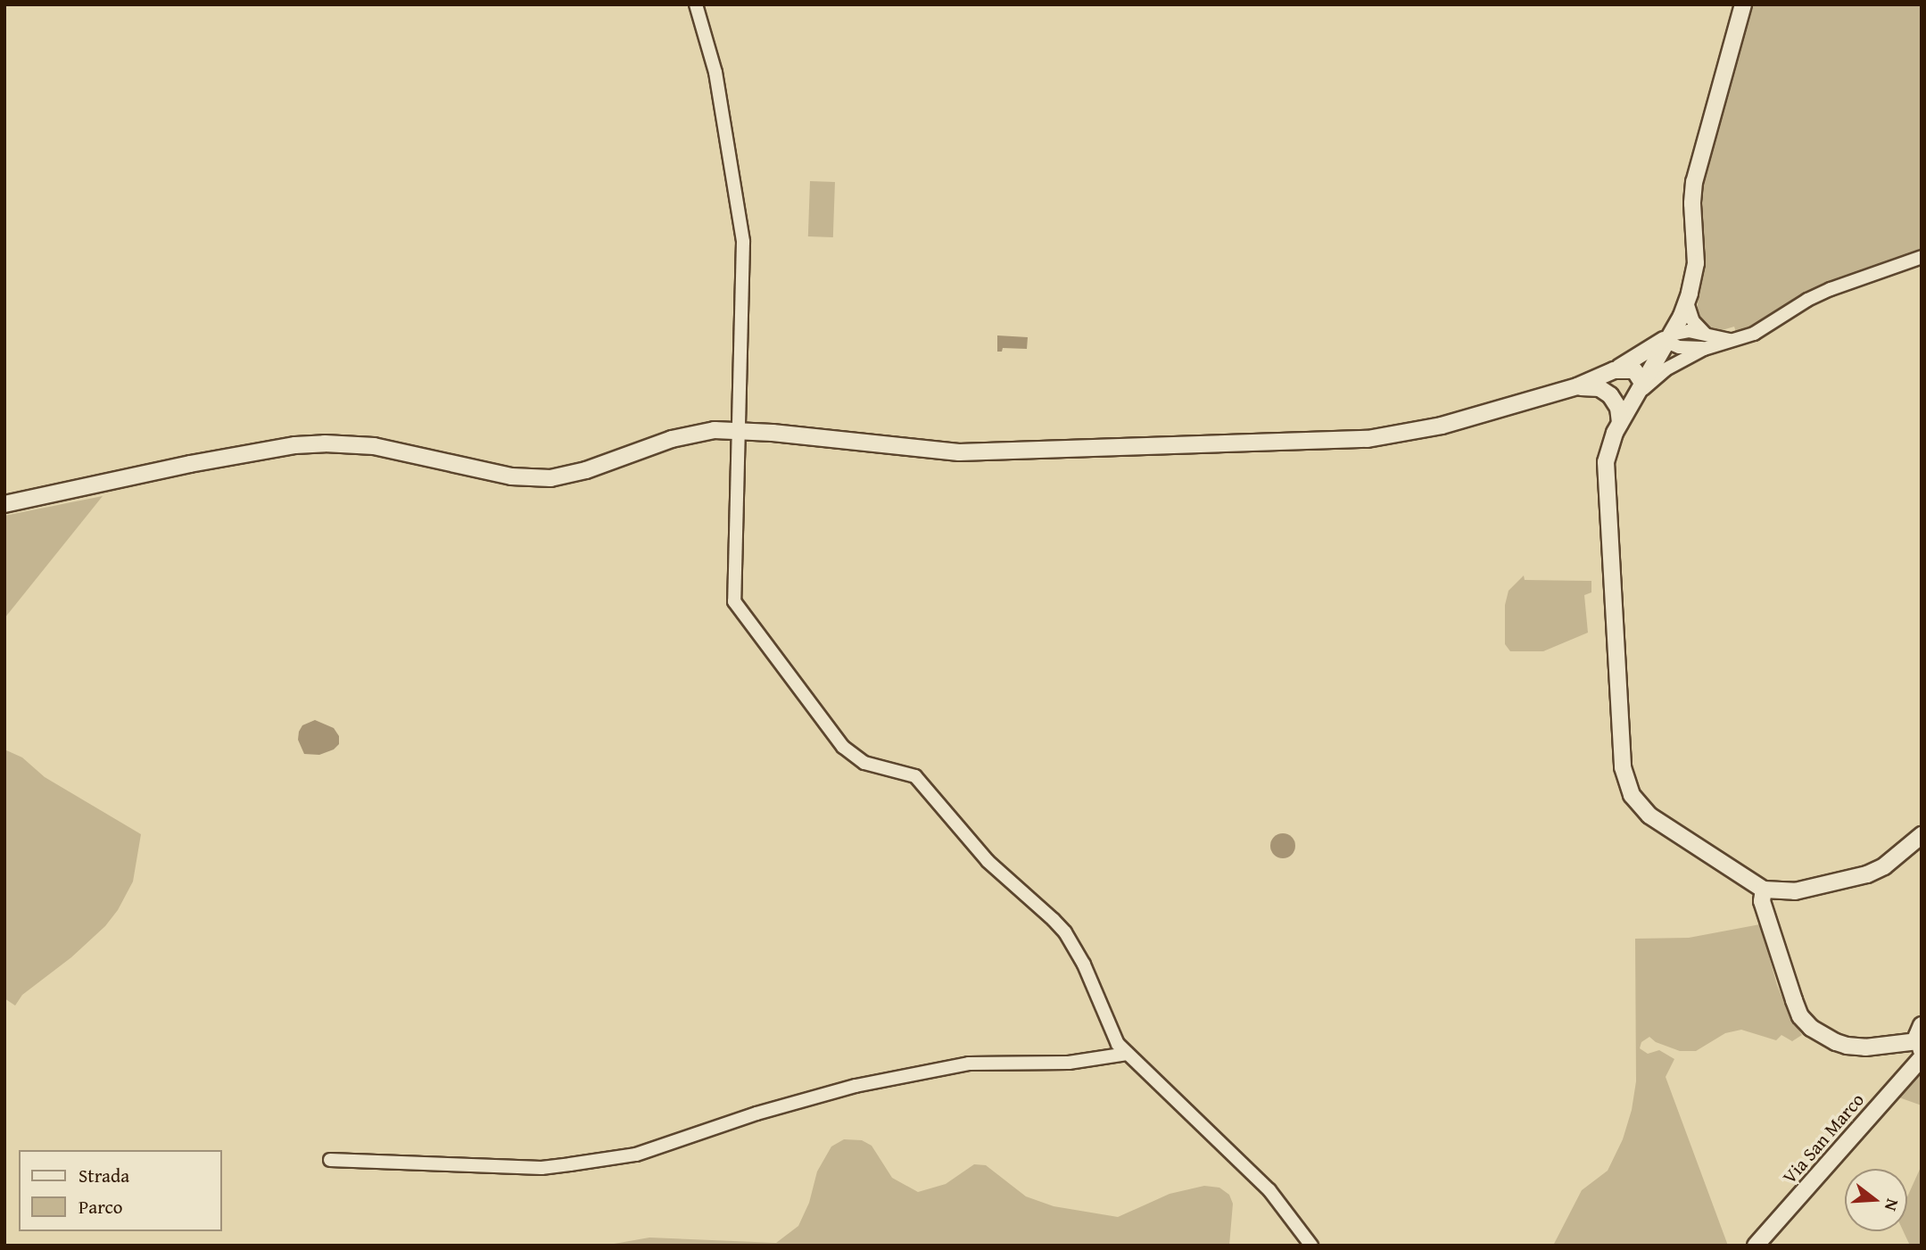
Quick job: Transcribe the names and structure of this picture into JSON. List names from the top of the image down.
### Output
{
  "streets": {
    "street": ["Via San Marco"]
  },
  "legend": ["Strada", "Parco"],
  "north": "right"
}
